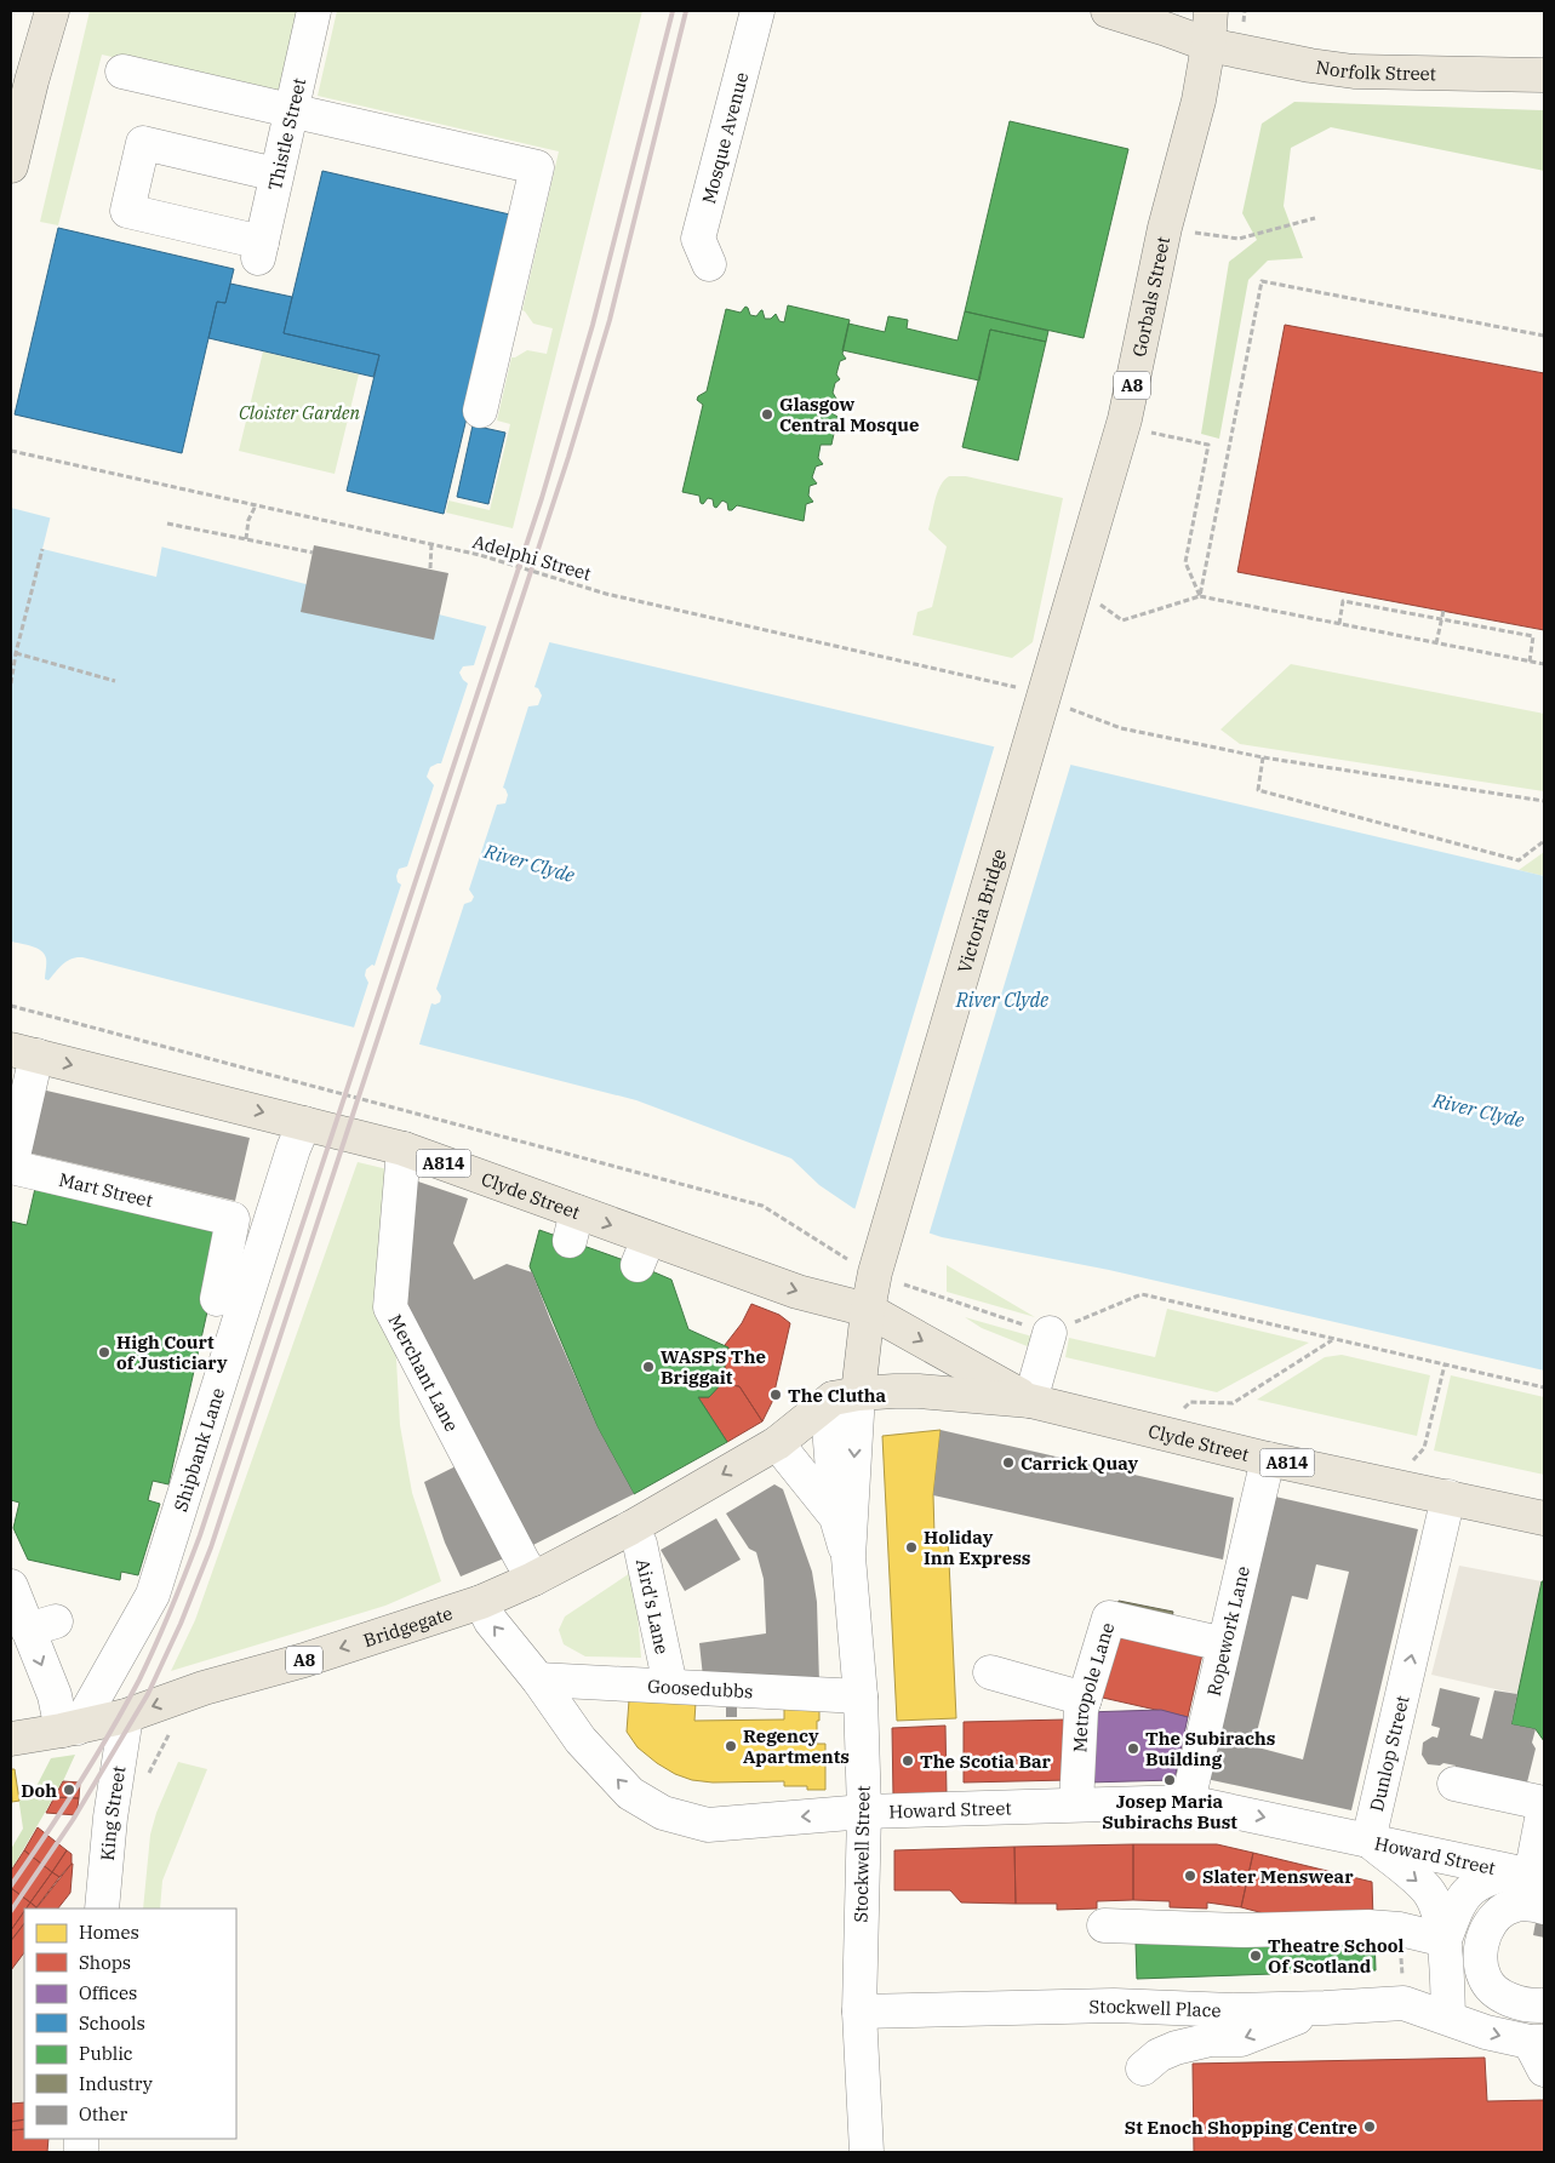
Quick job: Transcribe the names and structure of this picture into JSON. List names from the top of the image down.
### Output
{
  "streets": {
    "main road": [
      "Norfolk Street",
      "Gorbals Street",
      "A8",
      "Victoria Bridge",
      "A814",
      "Clyde Street",
      "Bridgegate",
      "Stockwell Street"
    ],
    "street": [
      "Thistle Street",
      "Mosque Avenue",
      "Mart Street",
      "Merchant Lane",
      "Shipbank Lane",
      "Aird's Lane",
      "Ropework Lane",
      "Goosedubbs",
      "Metropole Lane",
      "Dunlop Street",
      "Howard Street",
      "King Street",
      "Stockwell Place"
    ],
    "path": ["Adelphi Street"]
  },
  "crossings": [
    ["Norfolk Street", "Gorbals Street"],
    ["Gorbals Street", "Adelphi Street"],
    ["Gorbals Street", "Victoria Bridge"],
    ["Adelphi Street", "Victoria Bridge"],
    ["Victoria Bridge", "Stockwell Street"],
    ["Mart Street", "Clyde Street"],
    ["Clyde Street", "Merchant Lane"],
    ["Clyde Street", "Shipbank Lane"],
    ["Clyde Street", "Ropework Lane"],
    ["Clyde Street", "Dunlop Street"],
    ["Clyde Street", "Stockwell Street"],
    ["Merchant Lane", "Bridgegate"],
    ["Shipbank Lane", "Bridgegate"],
    ["Aird's Lane", "Bridgegate"],
    ["Aird's Lane", "Goosedubbs"],
    ["Bridgegate", "Howard Street"],
    ["Bridgegate", "King Street"],
    ["Bridgegate", "Stockwell Street"],
    ["Ropework Lane", "Metropole Lane"],
    ["Ropework Lane", "Howard Street"],
    ["Goosedubbs", "Howard Street"],
    ["Goosedubbs", "Stockwell Street"],
    ["Metropole Lane", "Howard Street"],
    ["Dunlop Street", "Howard Street"],
    ["Howard Street", "Stockwell Street"],
    ["Stockwell Street", "Stockwell Place"]
  ],
  "one_way": ["Clyde Street", "Bridgegate", "Dunlop Street"],
  "water": ["River Clyde"],
  "parks": ["Cloister Garden"],
  "places": [
    "Glasgow Central Mosque",
    "High Court of Justiciary",
    "WASPS The Briggait",
    "The Clutha",
    "Carrick Quay",
    "Holiday Inn Express",
    "Regency Apartments",
    "The Subirachs Building",
    "The Scotia Bar",
    "Josep Maria Subirachs Bust",
    "Doh",
    "Slater Menswear",
    "Theatre School Of Scotland",
    "St Enoch Shopping Centre"
  ],
  "legend": [
    "Homes",
    "Shops",
    "Offices",
    "Schools",
    "Public",
    "Industry",
    "Other"
  ]
}
